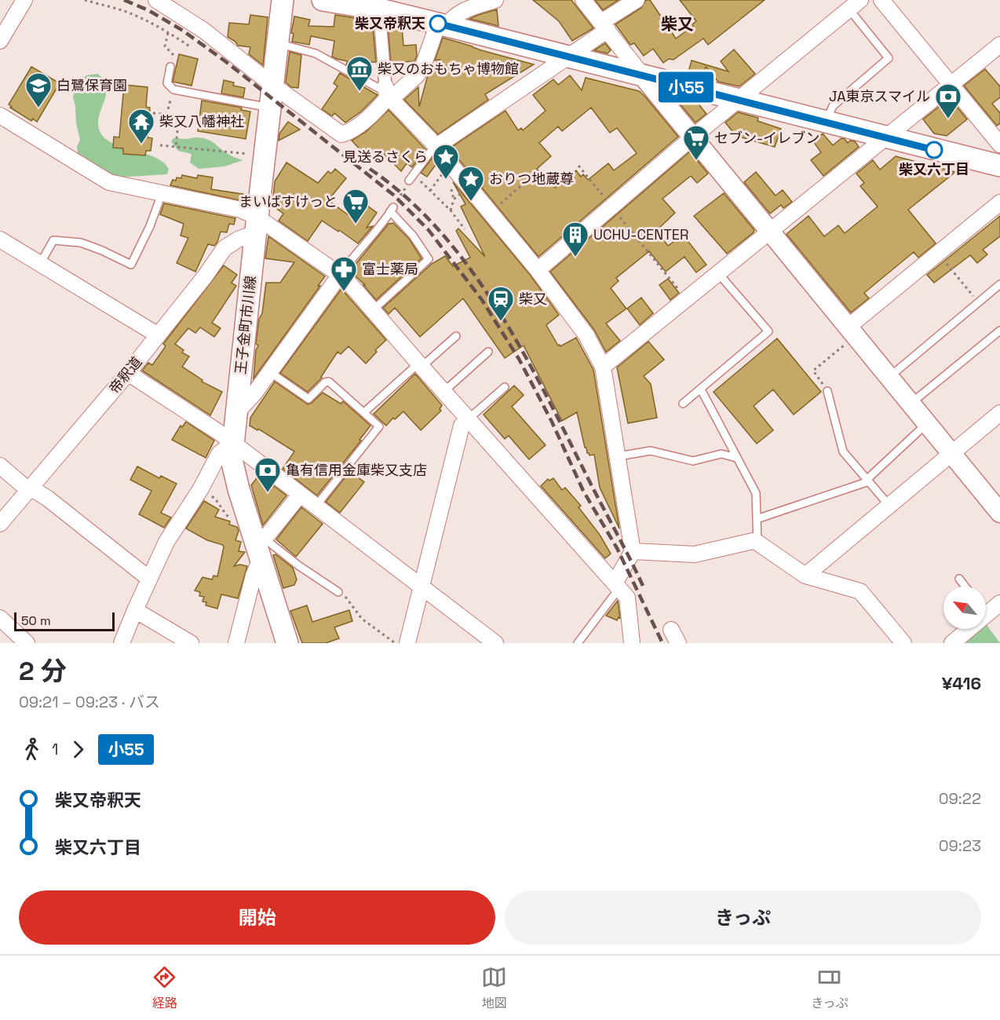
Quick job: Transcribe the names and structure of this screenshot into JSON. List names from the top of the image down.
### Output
{
  "streets": {
    "main road": ["王子金町市川線"],
    "street": ["帝釈道"]
  },
  "crossings": [
    ["王子金町市川線", "帝釈道"]
  ],
  "districts": ["柴又"],
  "places": {
    "other": ["柴又帝釈天", "柴又六丁目"],
    "museum": ["柴又のおもちゃ博物館"],
    "school or university": ["白鷺保育園"],
    "bank": ["JA東京スマイル", "亀有信用金庫柴又支店"],
    "temple": ["柴又八幡神社"],
    "supermarket": ["セブン-イレブン", "まいばすけっと"],
    "place": ["見送るさくら", "おりつ地蔵尊"],
    "building": ["UCHU-CENTER"],
    "pharmacy": ["富士薬局"],
    "station": ["柴又"]
  },
  "lines": ["bus line 小55"],
  "scale_bar": "50 m",
  "north": "top left",
  "page": {
    "on_map": "小55",
    "scale": "50 m",
    "heading": ["2 分", "09:21 – 09:23 · バス", "¥416"],
    "legs": ["1", "小55"],
    "list": [
      {
        "name": "柴又帝釈天",
        "value": "09:22"
      },
      {
        "name": "柴又六丁目",
        "value": "09:23"
      }
    ],
    "buttons": ["開始", "きっぷ"],
    "tabs": ["経路", "地図", "きっぷ"]
  }
}
